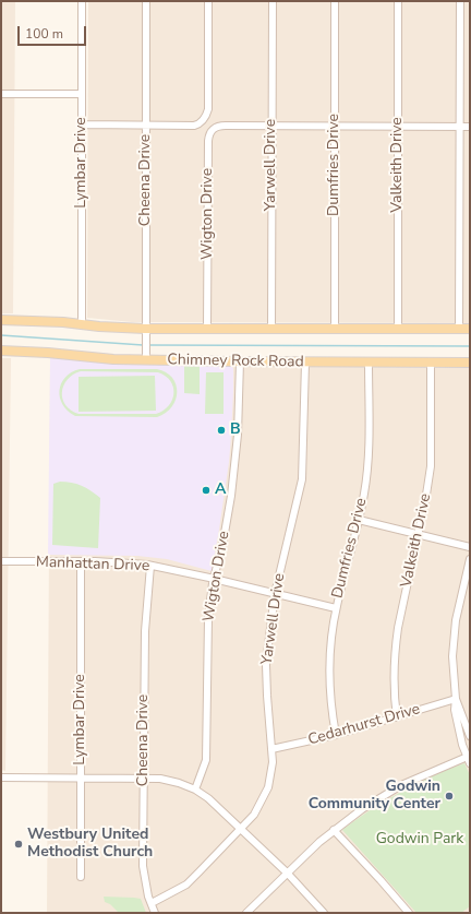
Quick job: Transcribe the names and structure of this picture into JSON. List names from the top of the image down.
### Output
{
  "streets": {
    "main road": ["Chimney Rock Road"],
    "street": [
      "Lymbar Drive",
      "Yarwell Drive",
      "Dumfries Drive",
      "Valkeith Drive",
      "Cheena Drive",
      "Wigton Drive",
      "Manhattan Drive",
      "Cedarhurst Drive"
    ]
  },
  "crossings": [
    ["Lymbar Drive", "Chimney Rock Road"],
    ["Lymbar Drive", "Manhattan Drive"],
    ["Yarwell Drive", "Cheena Drive"],
    ["Yarwell Drive", "Wigton Drive"],
    ["Yarwell Drive", "Chimney Rock Road"],
    ["Yarwell Drive", "Manhattan Drive"],
    ["Yarwell Drive", "Cedarhurst Drive"],
    ["Dumfries Drive", "Chimney Rock Road"],
    ["Dumfries Drive", "Manhattan Drive"],
    ["Dumfries Drive", "Cedarhurst Drive"],
    ["Valkeith Drive", "Chimney Rock Road"],
    ["Valkeith Drive", "Cedarhurst Drive"],
    ["Cheena Drive", "Chimney Rock Road"],
    ["Cheena Drive", "Manhattan Drive"],
    ["Wigton Drive", "Chimney Rock Road"],
    ["Wigton Drive", "Manhattan Drive"]
  ],
  "parks": ["Godwin Park"],
  "places": [
    "B",
    "A",
    "Godwin Community Center",
    "Westbury United Methodist Church"
  ],
  "scale_bar": "100 m"
}
